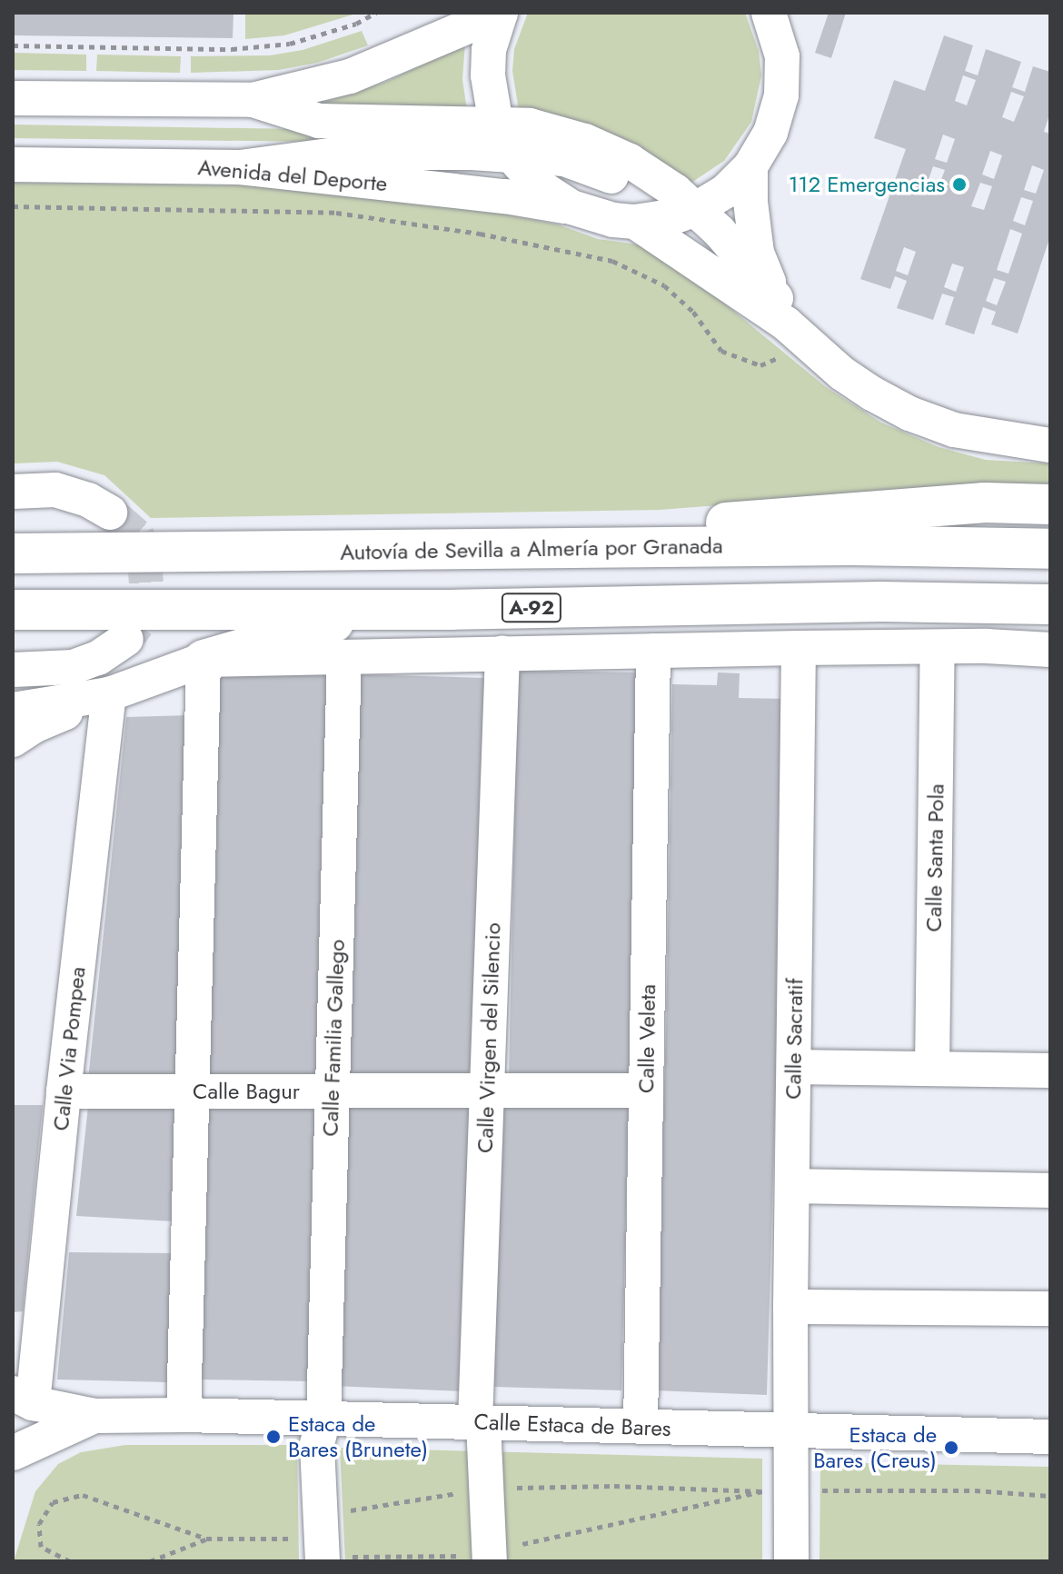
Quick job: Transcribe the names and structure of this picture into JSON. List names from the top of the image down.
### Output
{
  "streets": {
    "highway": ["Autovía de Sevilla a Almería por Granada", "A-92"],
    "street": [
      "Avenida del Deporte",
      "Calle Santa Pola",
      "Calle Familia Gallego",
      "Calle Virgen del Silencio",
      "Calle Veleta",
      "Calle Sacratif",
      "Calle Via Pompea",
      "Calle Bagur",
      "Calle Estaca de Bares"
    ]
  },
  "crossings": [
    ["Calle Familia Gallego", "Calle Bagur"],
    ["Calle Familia Gallego", "Calle Estaca de Bares"],
    ["Calle Virgen del Silencio", "Calle Bagur"],
    ["Calle Virgen del Silencio", "Calle Estaca de Bares"],
    ["Calle Veleta", "Calle Bagur"],
    ["Calle Veleta", "Calle Estaca de Bares"],
    ["Calle Sacratif", "Calle Estaca de Bares"],
    ["Calle Via Pompea", "Calle Bagur"],
    ["Calle Via Pompea", "Calle Estaca de Bares"]
  ],
  "places": ["112 Emergencias", "Estaca de Bares (Brunete)", "Estaca de Bares (Creus)"]
}
